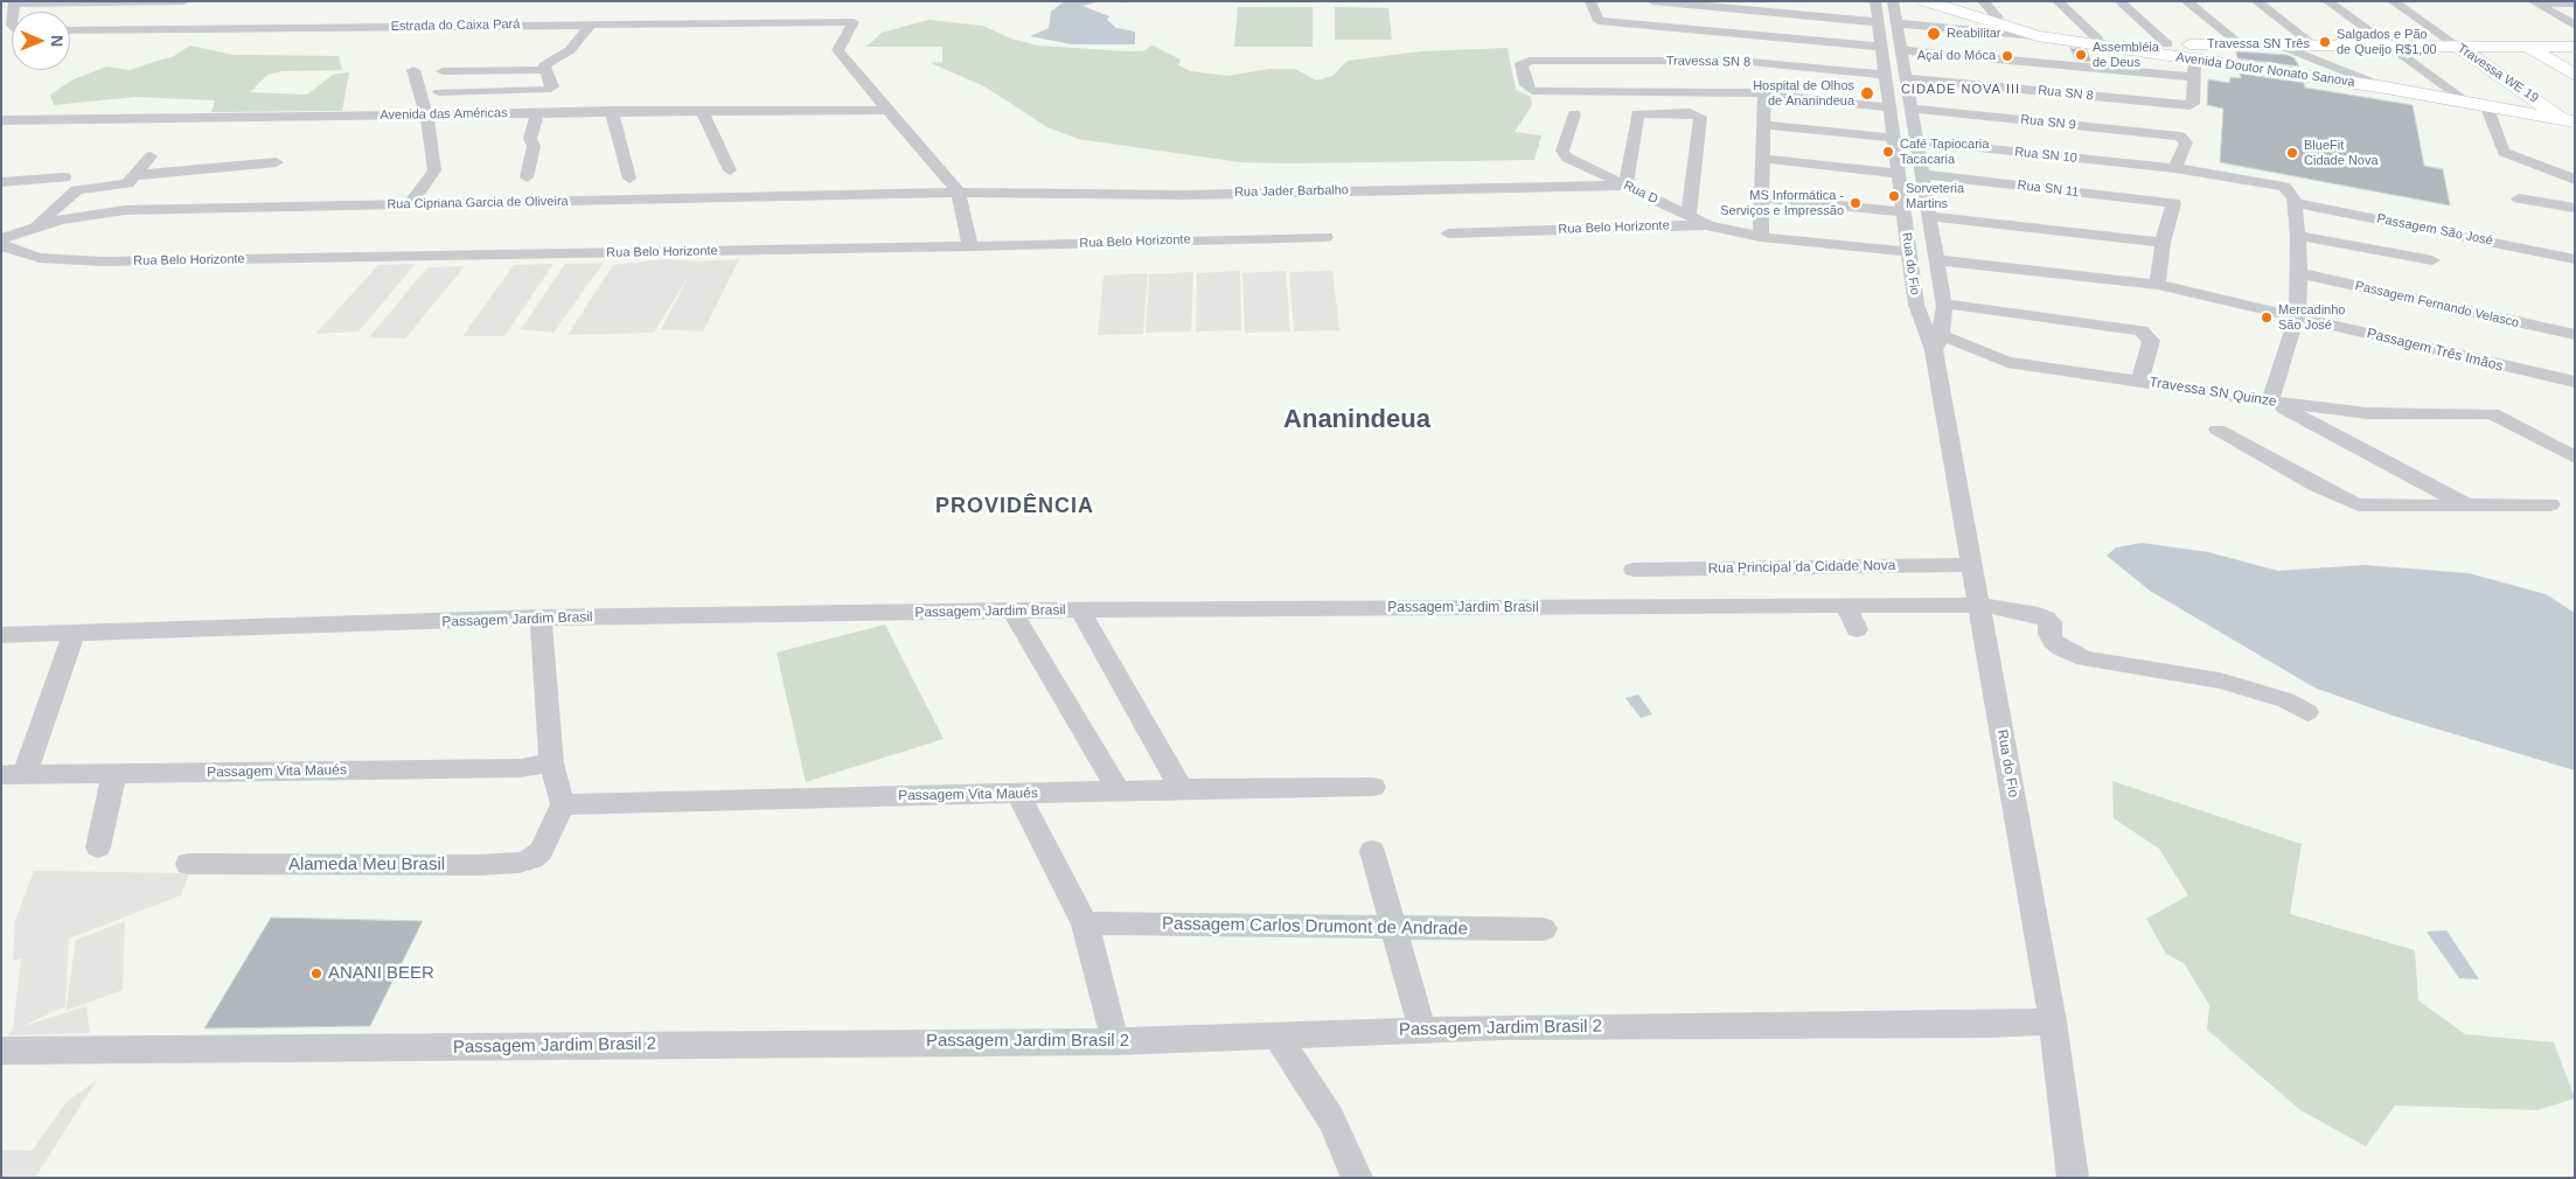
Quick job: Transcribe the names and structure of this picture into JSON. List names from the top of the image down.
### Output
{
  "streets": {
    "main road": ["Travessa SN Três", "Avenida Doutor Nonato Sanova", "Travessa WE 19"],
    "street": [
      "Estrada do Caixa Pará",
      "Travessa SN 8",
      "Rua SN 8",
      "Avenida das Américas",
      "Rua SN 9",
      "Rua SN 10",
      "Rua SN 11",
      "Rua Jader Barbalho",
      "Rua D",
      "Rua Cipriana Garcia de Oliveira",
      "Rua Belo Horizonte",
      "Passagem São José",
      "Rua do Fio",
      "Passagem Fernando Velasco",
      "Passagem Três Imãos",
      "Travessa SN Quinze",
      "Rua Principal da Cidade Nova",
      "Passagem Jardim Brasil",
      "Passagem Vita Maués",
      "Alameda Meu Brasil",
      "Passagem Carlos Drumont de Andrade",
      "Passagem Jardim Brasil 2"
    ]
  },
  "crossings": [
    ["Estrada do Caixa Pará", "Avenida das Américas"],
    ["Travessa SN Três", "Avenida Doutor Nonato Sanova"],
    ["Travessa SN Três", "Travessa WE 19"],
    ["Travessa SN 8", "Rua do Fio"],
    ["Avenida Doutor Nonato Sanova", "Travessa WE 19"],
    ["Avenida Doutor Nonato Sanova", "Rua SN 8"],
    ["Rua SN 8", "Rua do Fio"],
    ["Rua SN 9", "Rua SN 10"],
    ["Rua SN 9", "Rua do Fio"],
    ["Rua SN 10", "Passagem São José"],
    ["Rua SN 10", "Rua do Fio"],
    ["Rua SN 11", "Rua do Fio"],
    ["Rua Jader Barbalho", "Rua D"],
    ["Rua Jader Barbalho", "Rua Cipriana Garcia de Oliveira"],
    ["Rua D", "Rua Belo Horizonte"],
    ["Rua D", "Rua do Fio"],
    ["Rua do Fio", "Passagem Três Imãos"],
    ["Rua do Fio", "Travessa SN Quinze"],
    ["Rua do Fio", "Rua Principal da Cidade Nova"],
    ["Rua do Fio", "Passagem Jardim Brasil"],
    ["Rua do Fio", "Passagem Jardim Brasil 2"],
    ["Passagem Vita Maués", "Alameda Meu Brasil"]
  ],
  "districts": ["CIDADE NOVA III", "Ananindeua", "PROVIDÊNCIA"],
  "places": [
    "Reabilitar",
    "Salgados e Pão de Queijo R$1,00",
    "Assembléia de Deus",
    "Açaí do Móca",
    "Hospital de Olhos de Ananindeua",
    "Café Tapiocaria Tacacaria",
    "BlueFit Cidade Nova",
    "Sorveteria Martins",
    "MS Informática - Serviços e Impressão",
    "Mercadinho São José",
    "ANANI BEER"
  ],
  "north": "right"
}
